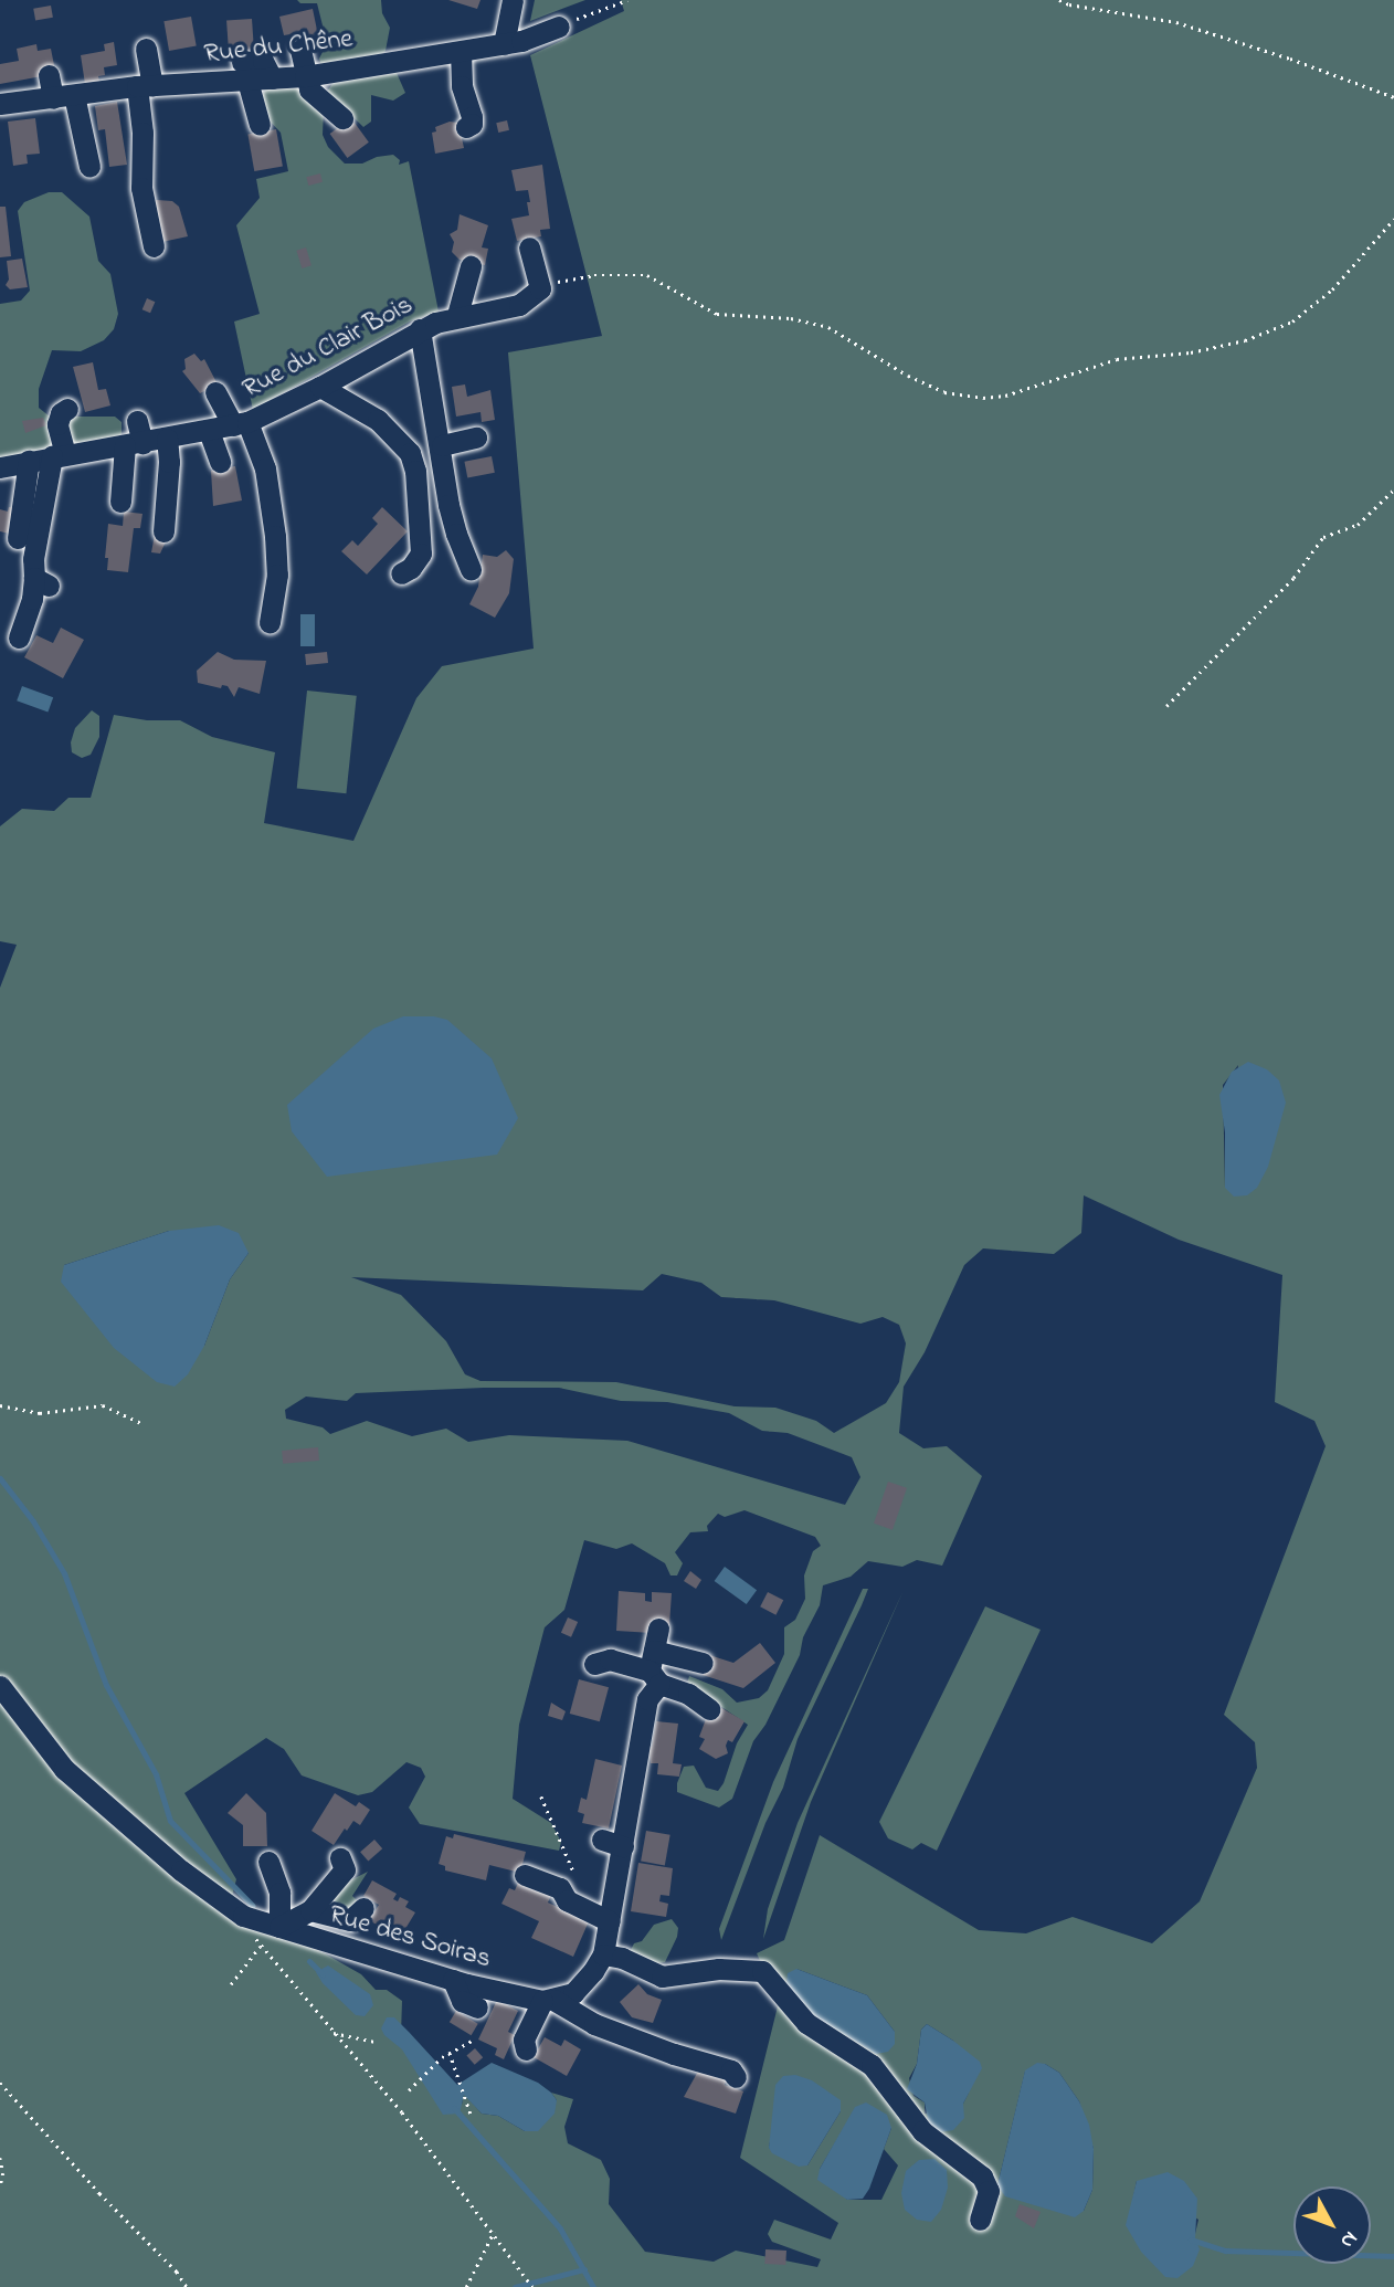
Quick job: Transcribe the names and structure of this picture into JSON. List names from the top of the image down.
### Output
{
  "streets": {
    "street": ["Rue du Chêne", "Rue du Clair Bois", "Rue des Soiras"]
  },
  "north": "bottom right"
}
